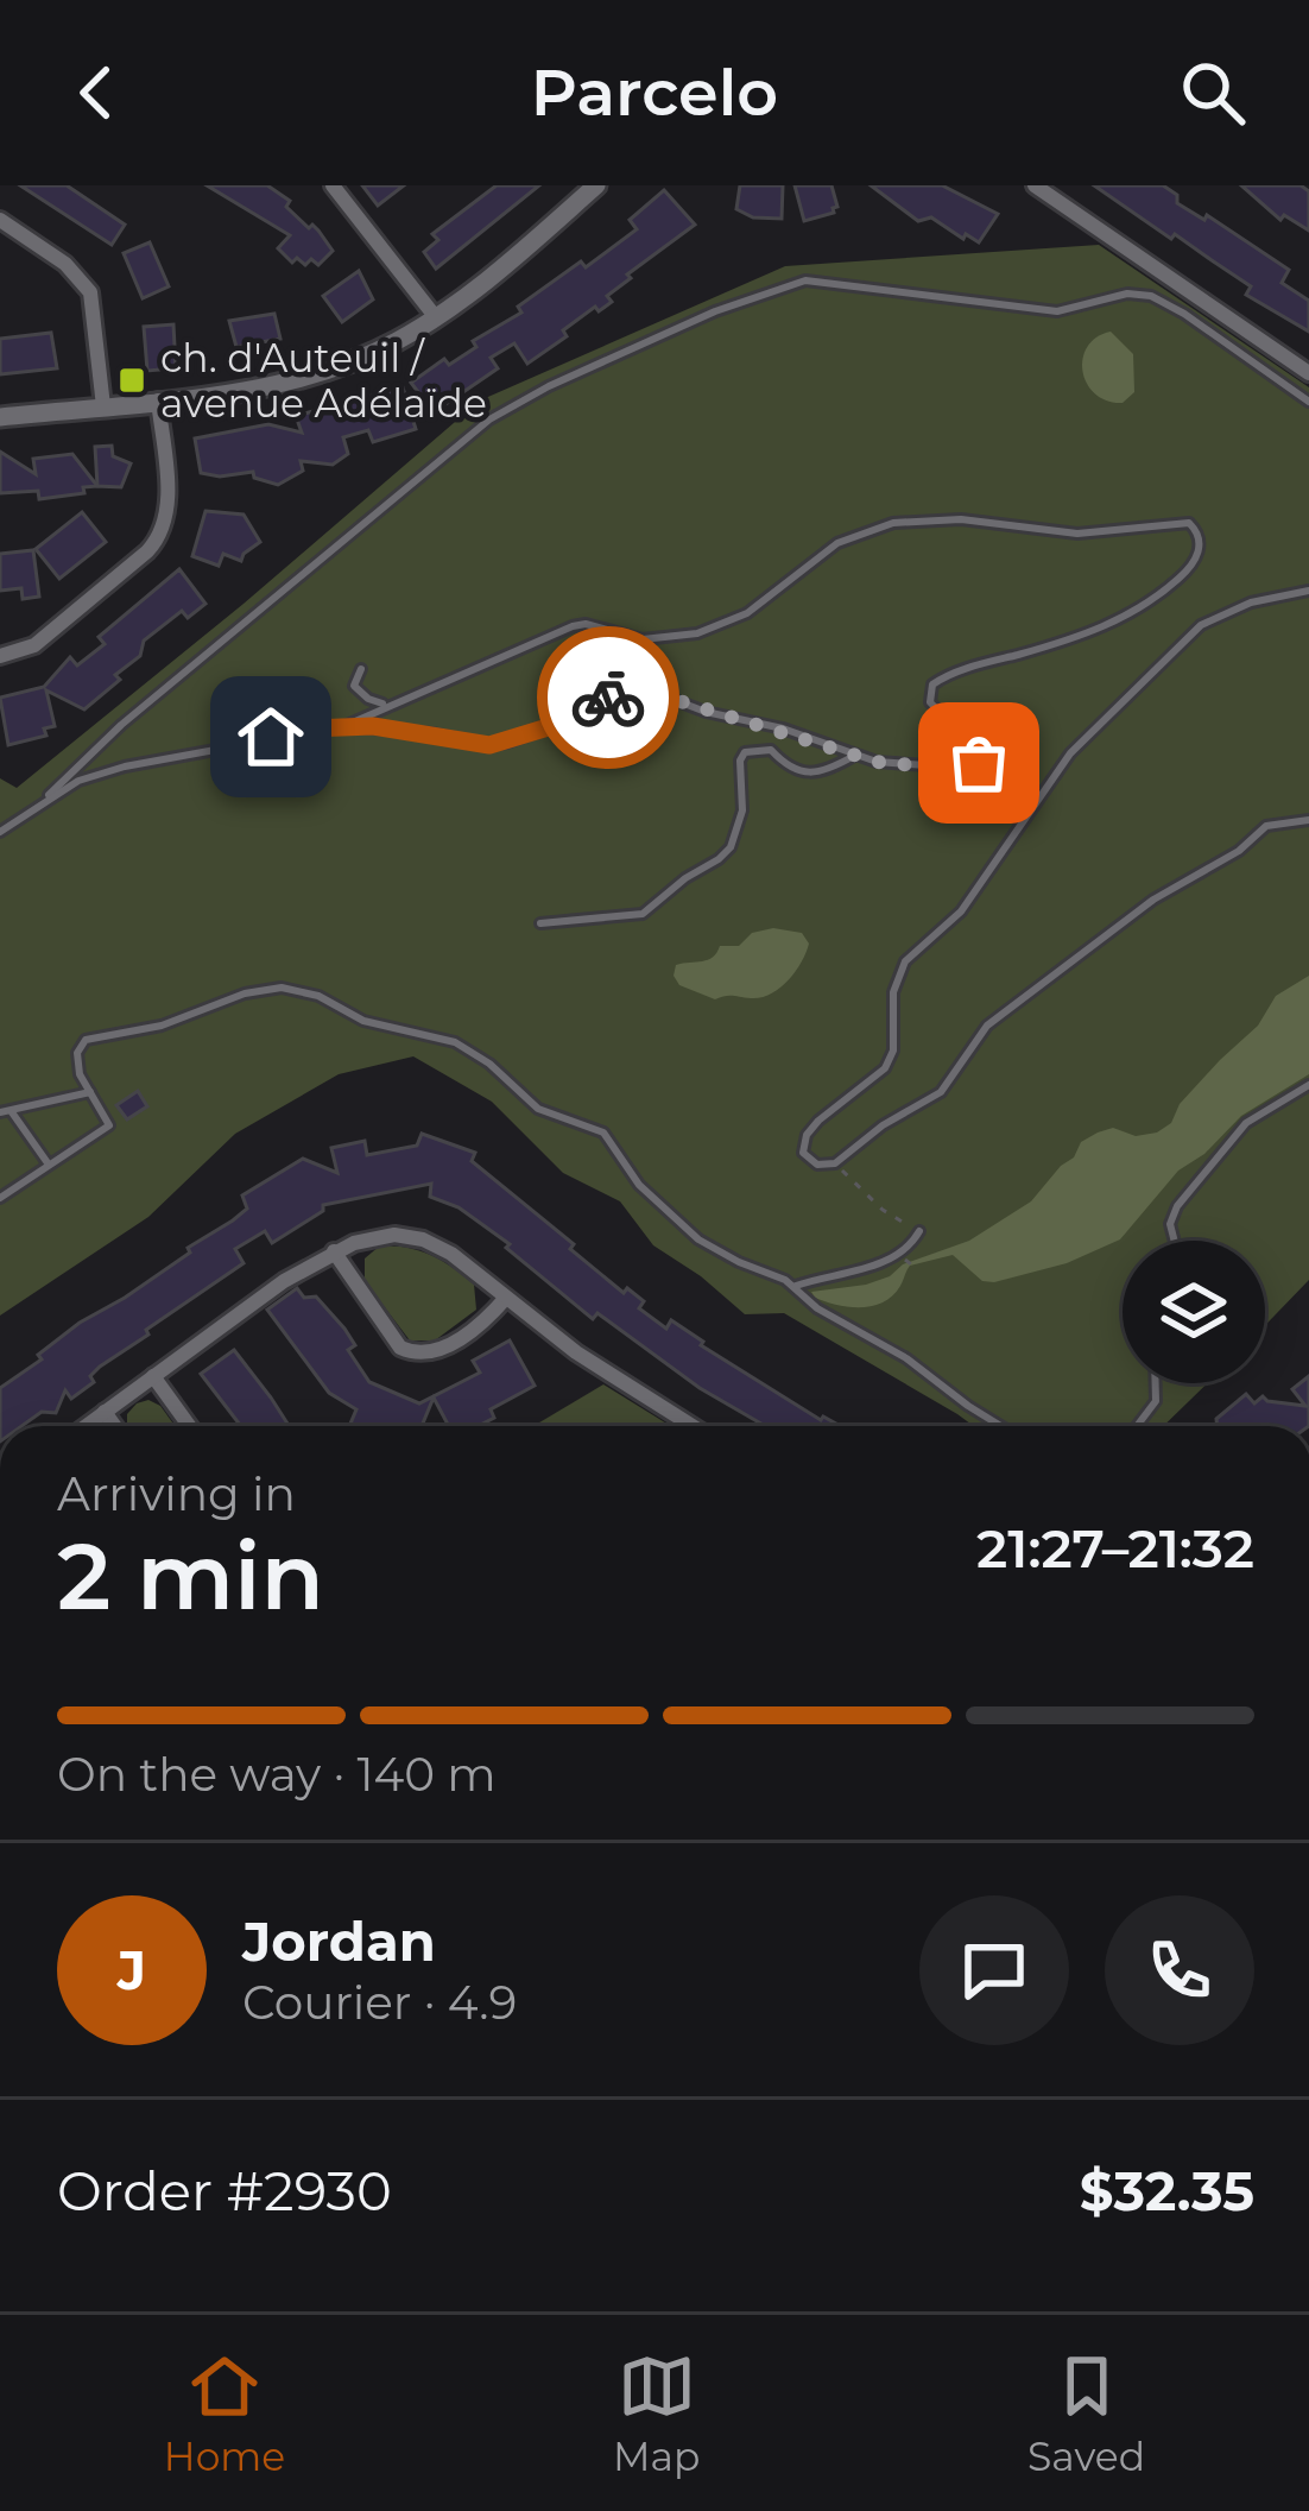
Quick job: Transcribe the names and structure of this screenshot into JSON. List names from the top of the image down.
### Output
{
  "places": {
    "transit": ["ch. d'Auteuil / avenue Adélaïde"]
  },
  "page": {
    "header": "Parcelo",
    "heading": ["2 min", "Arriving in", "21:27–21:32"],
    "panel": [
      "Jordan",
      "Courier · 4.9",
      "Order #2930",
      "$32.35"
    ],
    "bar": "On the way · 140 m",
    "round": "J",
    "tabs": ["Home", "Map", "Saved"]
  }
}
